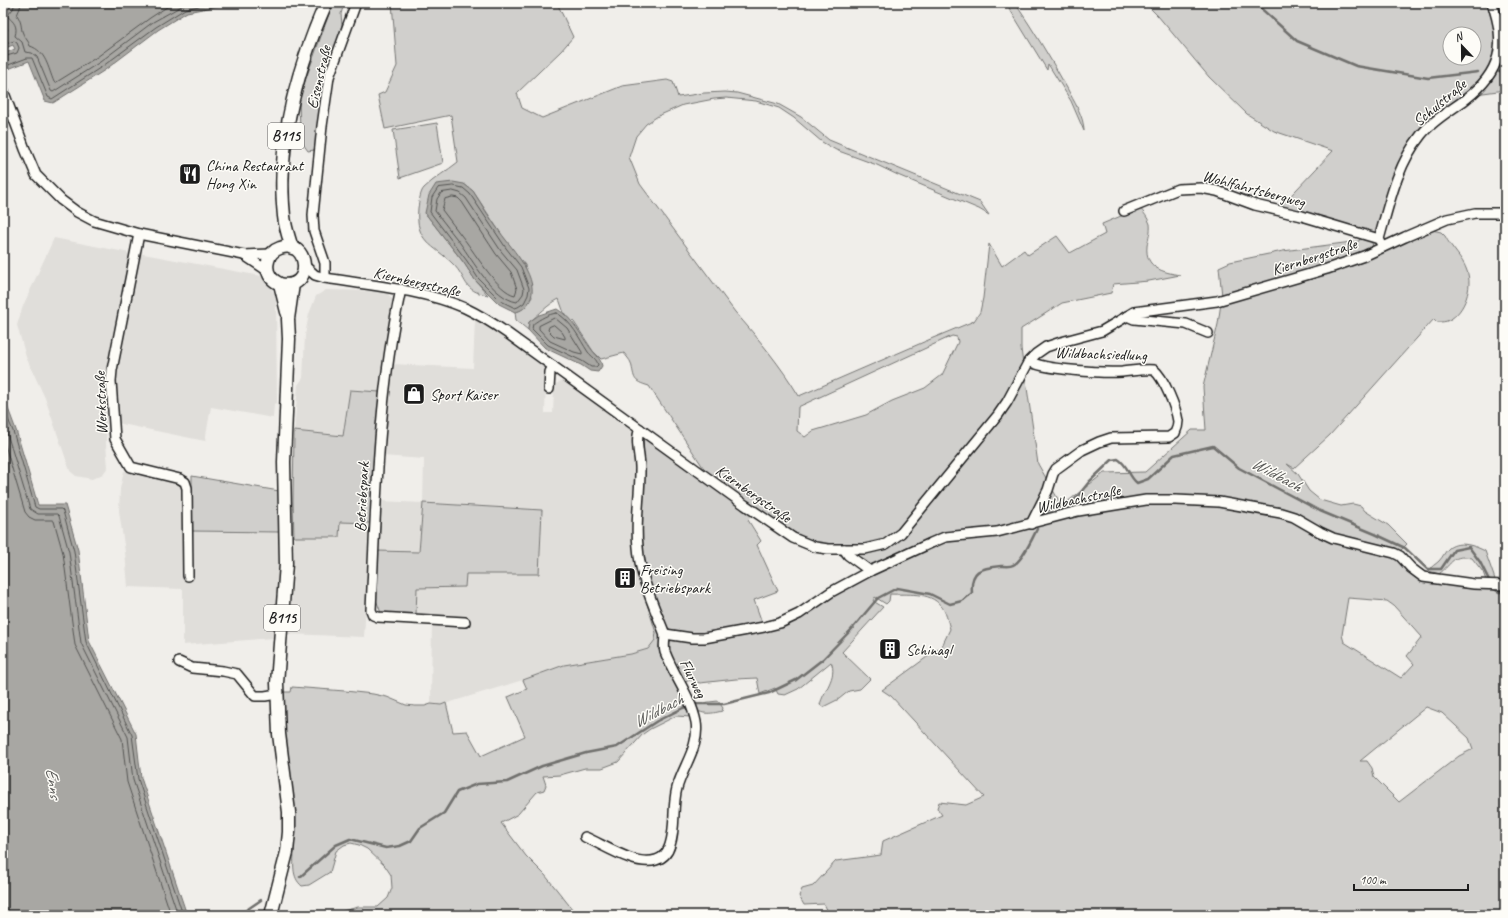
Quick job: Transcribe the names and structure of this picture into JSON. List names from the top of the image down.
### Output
{
  "streets": {
    "main road": ["B115"],
    "street": [
      "Eisenstraße",
      "Schulstraße",
      "Wohlfahrtsbergweg",
      "Kiernbergstraße",
      "Wildbachsiedlung",
      "Werkstraße",
      "Betriebspark",
      "Wildbachstraße",
      "Flurweg"
    ]
  },
  "crossings": [
    ["Eisenstraße", "Kiernbergstraße"],
    ["Schulstraße", "Wohlfahrtsbergweg"],
    ["Schulstraße", "Kiernbergstraße"],
    ["B115", "Kiernbergstraße"],
    ["Wohlfahrtsbergweg", "Kiernbergstraße"],
    ["Kiernbergstraße", "Wildbachsiedlung"],
    ["Kiernbergstraße", "Betriebspark"],
    ["Kiernbergstraße", "Flurweg"],
    ["Wildbachsiedlung", "Wildbachstraße"],
    ["Wildbachstraße", "Flurweg"]
  ],
  "water": ["Wildbach", "Enns"],
  "places": {
    "restaurant": ["China Restaurant Hong Xin"],
    "shop": ["Sport Kaiser"],
    "building": ["Freising Betriebspark", "Schinagl"]
  },
  "scale_bar": "100 m",
  "north": "top"
}
